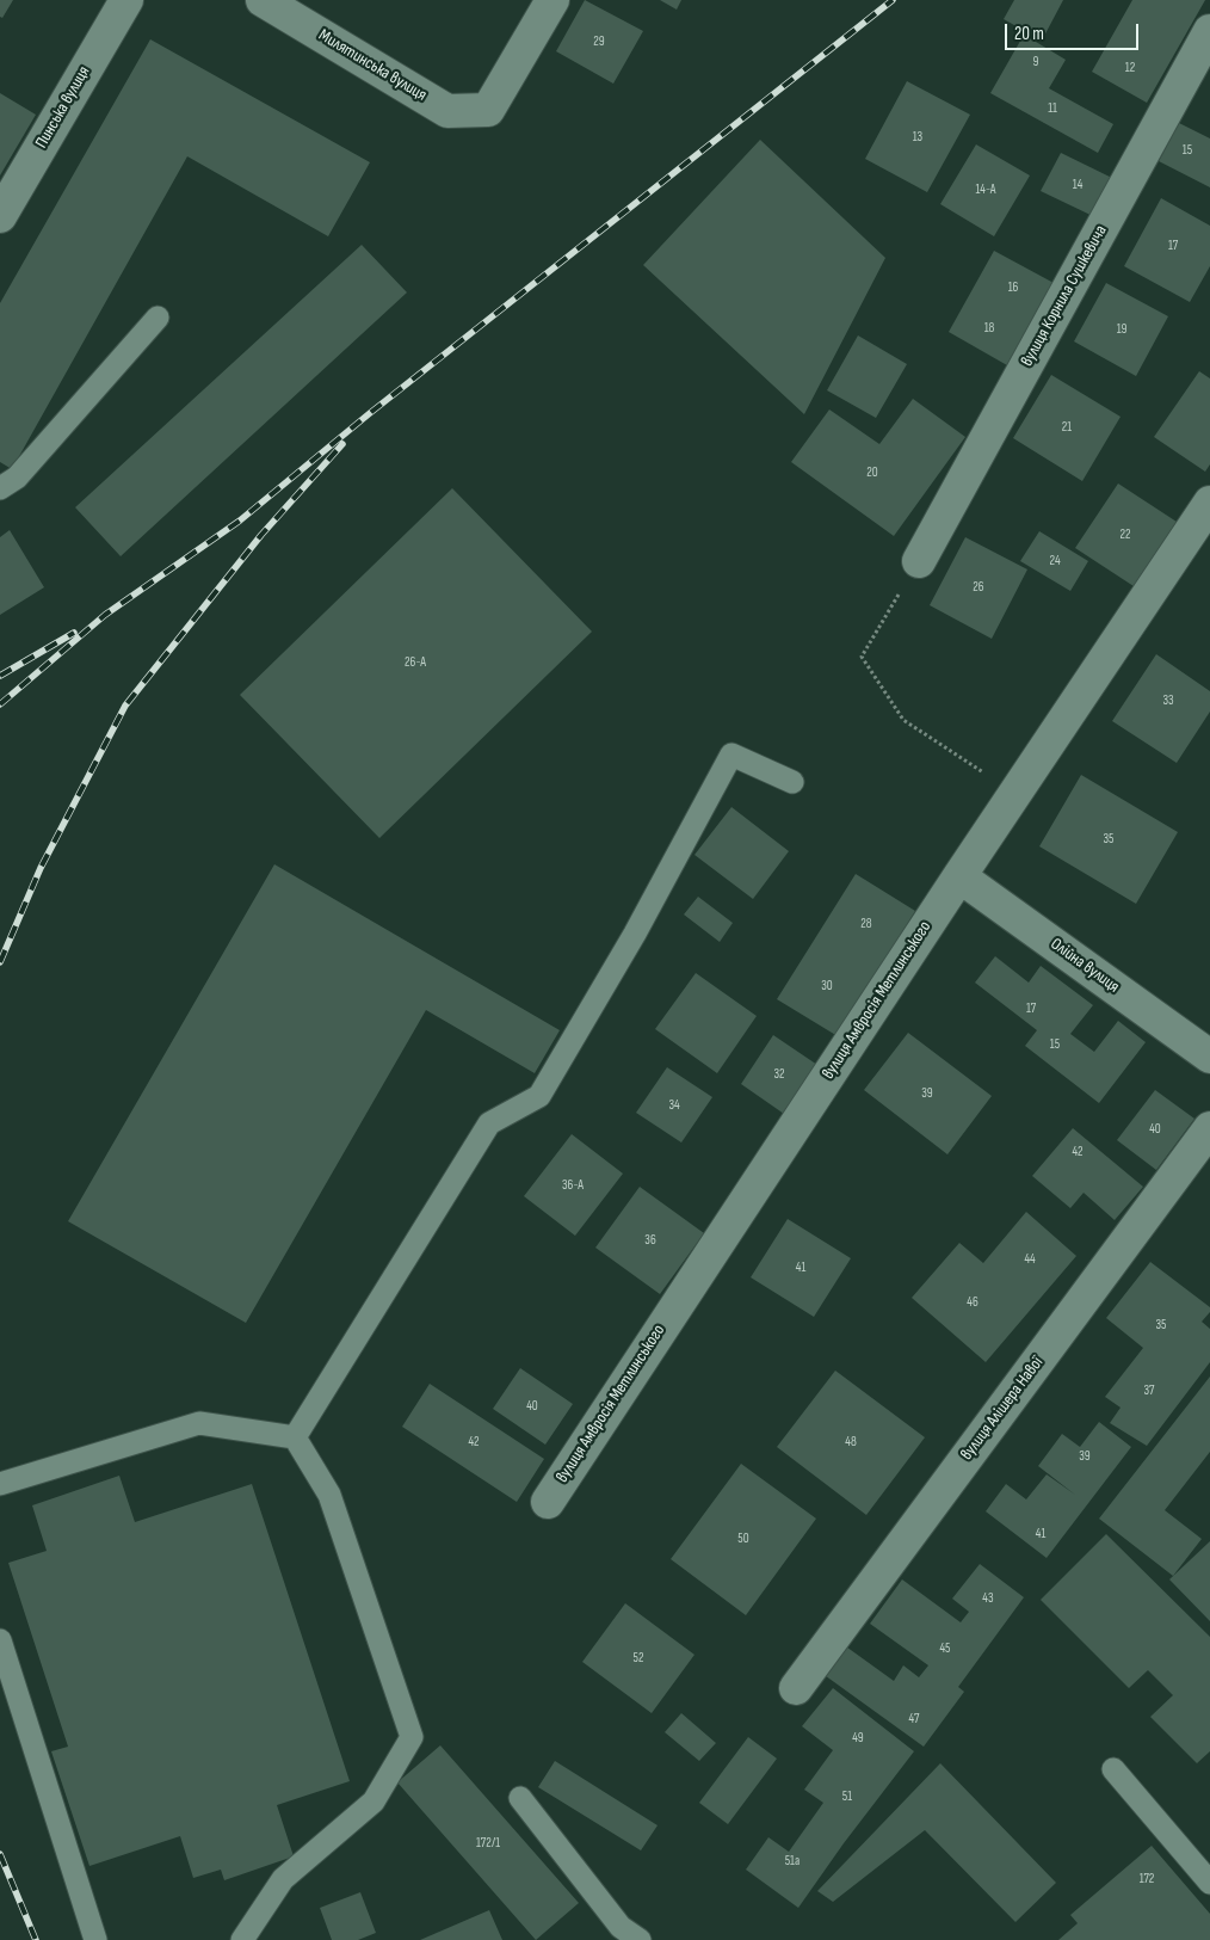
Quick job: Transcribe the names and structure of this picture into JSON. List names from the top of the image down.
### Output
{
  "streets": {
    "street": [
      "Милятинська вулиця",
      "Пинська вулиця",
      "вулиця Корнила Сушкевича",
      "Олійна вулиця",
      "вулиця Амвросія Метлинського",
      "вулиця Алішера Навої"
    ]
  },
  "crossings": [
    ["Олійна вулиця", "вулиця Амвросія Метлинського"]
  ],
  "house_numbers": [
    "29",
    "9",
    "12",
    "11",
    "13",
    "15",
    "14",
    "14-А",
    "17",
    "16",
    "18",
    "19",
    "21",
    "20",
    "22",
    "24",
    "26",
    "26-А",
    "33",
    "35",
    "28",
    "30",
    "17",
    "15",
    "32",
    "39",
    "34",
    "40",
    "42",
    "36-А",
    "36",
    "44",
    "41",
    "46",
    "35",
    "37",
    "40",
    "42",
    "48",
    "39",
    "41",
    "50",
    "43",
    "45",
    "52",
    "47",
    "49",
    "51",
    "172/1",
    "51а",
    "172"
  ],
  "scale_bar": "20 m"
}
